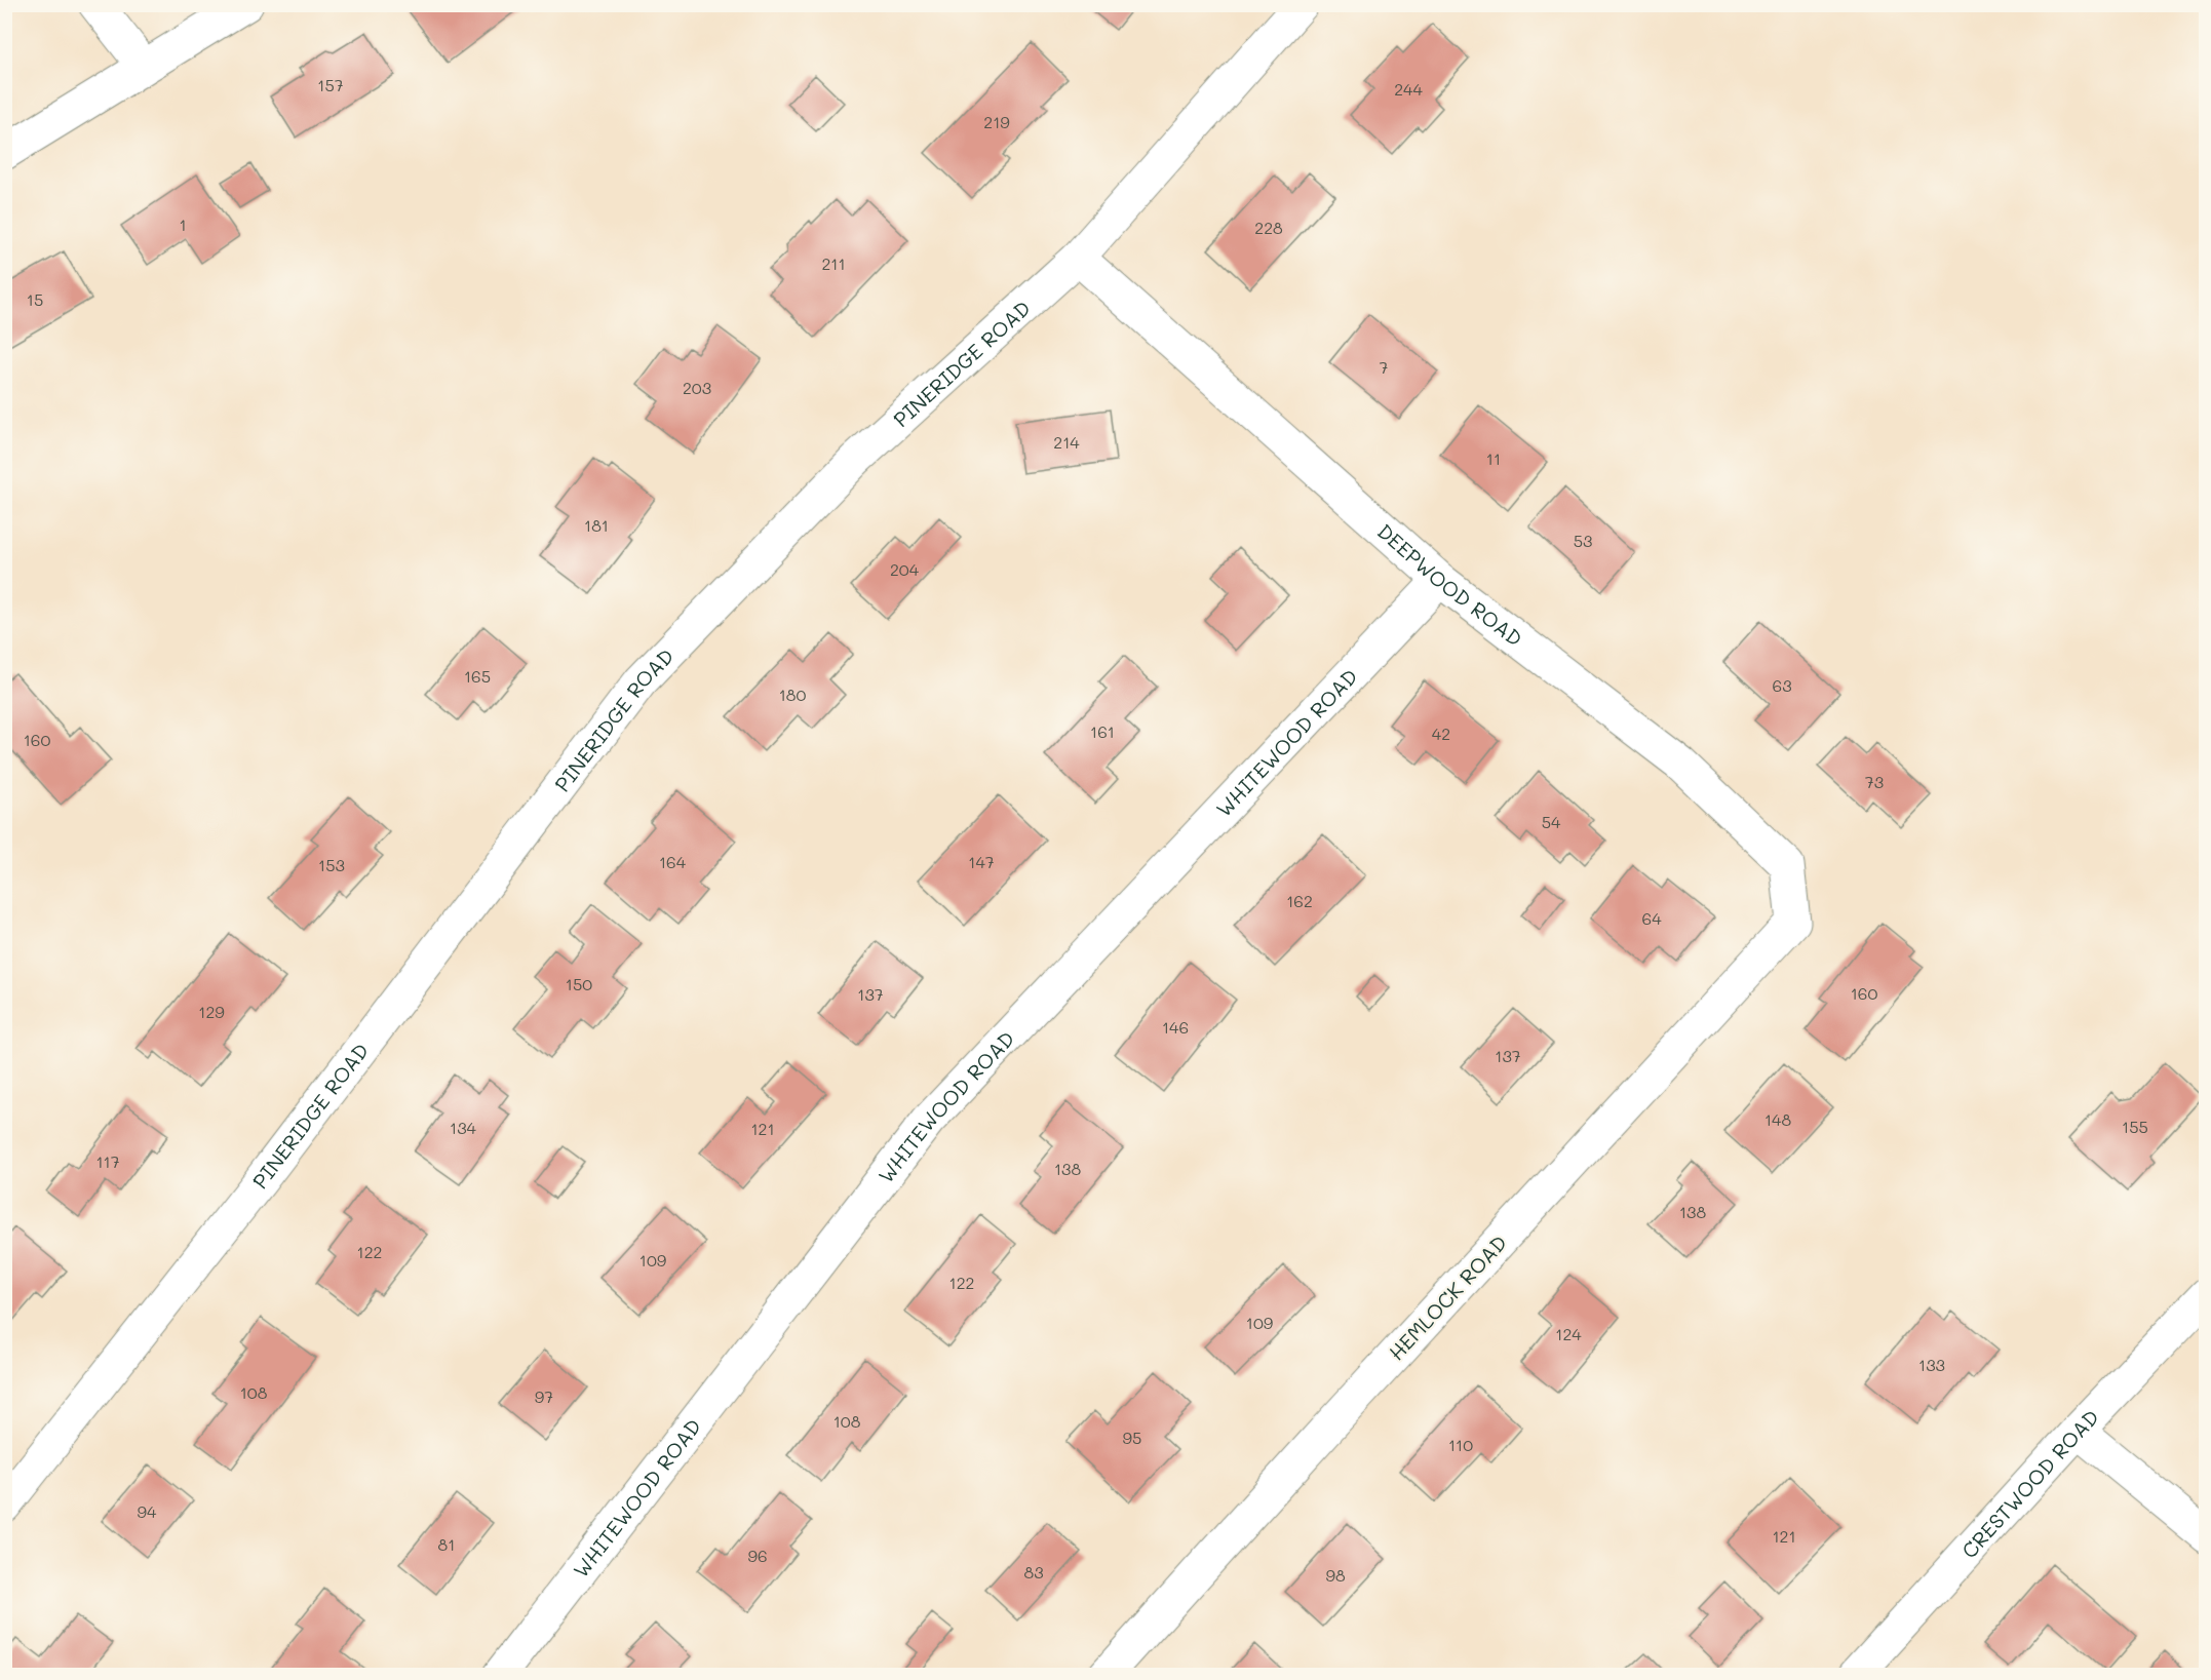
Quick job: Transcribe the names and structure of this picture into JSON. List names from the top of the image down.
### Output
{
  "streets": {
    "street": [
      "PINERIDGE ROAD",
      "DEEPWOOD ROAD",
      "WHITEWOOD ROAD",
      "HEMLOCK ROAD",
      "CRESTWOOD ROAD"
    ]
  },
  "crossings": [
    ["PINERIDGE ROAD", "DEEPWOOD ROAD"],
    ["DEEPWOOD ROAD", "WHITEWOOD ROAD"],
    ["DEEPWOOD ROAD", "HEMLOCK ROAD"]
  ],
  "house_numbers": [
    "157",
    "244",
    "219",
    "1",
    "228",
    "211",
    "15",
    "7",
    "203",
    "214",
    "11",
    "181",
    "53",
    "204",
    "165",
    "63",
    "180",
    "161",
    "42",
    "160",
    "73",
    "54",
    "164",
    "147",
    "153",
    "162",
    "64",
    "150",
    "160",
    "137",
    "129",
    "146",
    "137",
    "148",
    "155",
    "134",
    "121",
    "117",
    "138",
    "138",
    "122",
    "109",
    "122",
    "109",
    "124",
    "133",
    "108",
    "97",
    "108",
    "95",
    "110",
    "94",
    "121",
    "81",
    "96",
    "83",
    "98"
  ]
}
